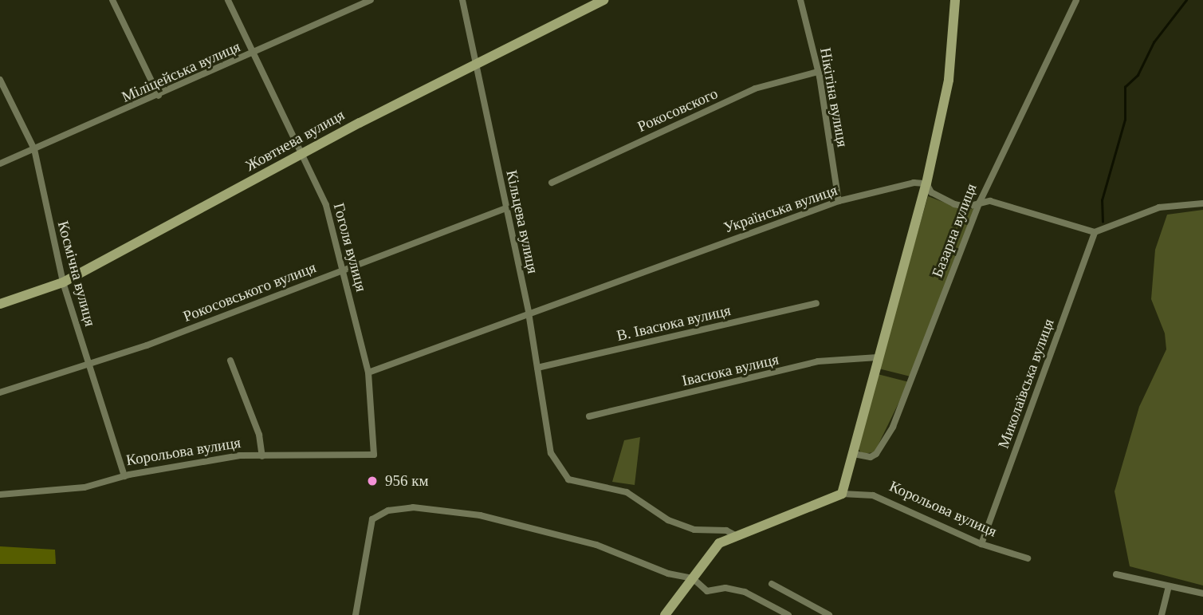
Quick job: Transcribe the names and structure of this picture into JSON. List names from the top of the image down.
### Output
{
  "streets": {
    "main road": ["Жовтнева вулиця", "Корольова вулиця"],
    "street": [
      "Міліцейська вулиця",
      "Нікітіна вулиця",
      "Рокосовского",
      "Українська вулиця",
      "Кільцева вулиця",
      "Базарна вулиця",
      "Гоголя вулиця",
      "Космічна вулиця",
      "Рокосовського вулиця",
      "В. Івасюка вулиця",
      "Івасюка вулиця",
      "Миколаївська вулиця"
    ]
  },
  "crossings": [
    ["Міліцейська вулиця", "Гоголя вулиця"],
    ["Міліцейська вулиця", "Космічна вулиця"],
    ["Нікітіна вулиця", "Рокосовского"],
    ["Нікітіна вулиця", "Українська вулиця"],
    ["Жовтнева вулиця", "Кільцева вулиця"],
    ["Жовтнева вулиця", "Гоголя вулиця"],
    ["Жовтнева вулиця", "Космічна вулиця"],
    ["Українська вулиця", "Кільцева вулиця"],
    ["Українська вулиця", "Гоголя вулиця"],
    ["Кільцева вулиця", "Рокосовського вулиця"],
    ["Кільцева вулиця", "В. Івасюка вулиця"],
    ["Кільцева вулиця", "Корольова вулиця"],
    ["Гоголя вулиця", "Рокосовського вулиця"],
    ["Гоголя вулиця", "Корольова вулиця"],
    ["Космічна вулиця", "Рокосовського вулиця"],
    ["Космічна вулиця", "Корольова вулиця"],
    ["Миколаївська вулиця", "Корольова вулиця"]
  ],
  "places": ["956 км"]
}
